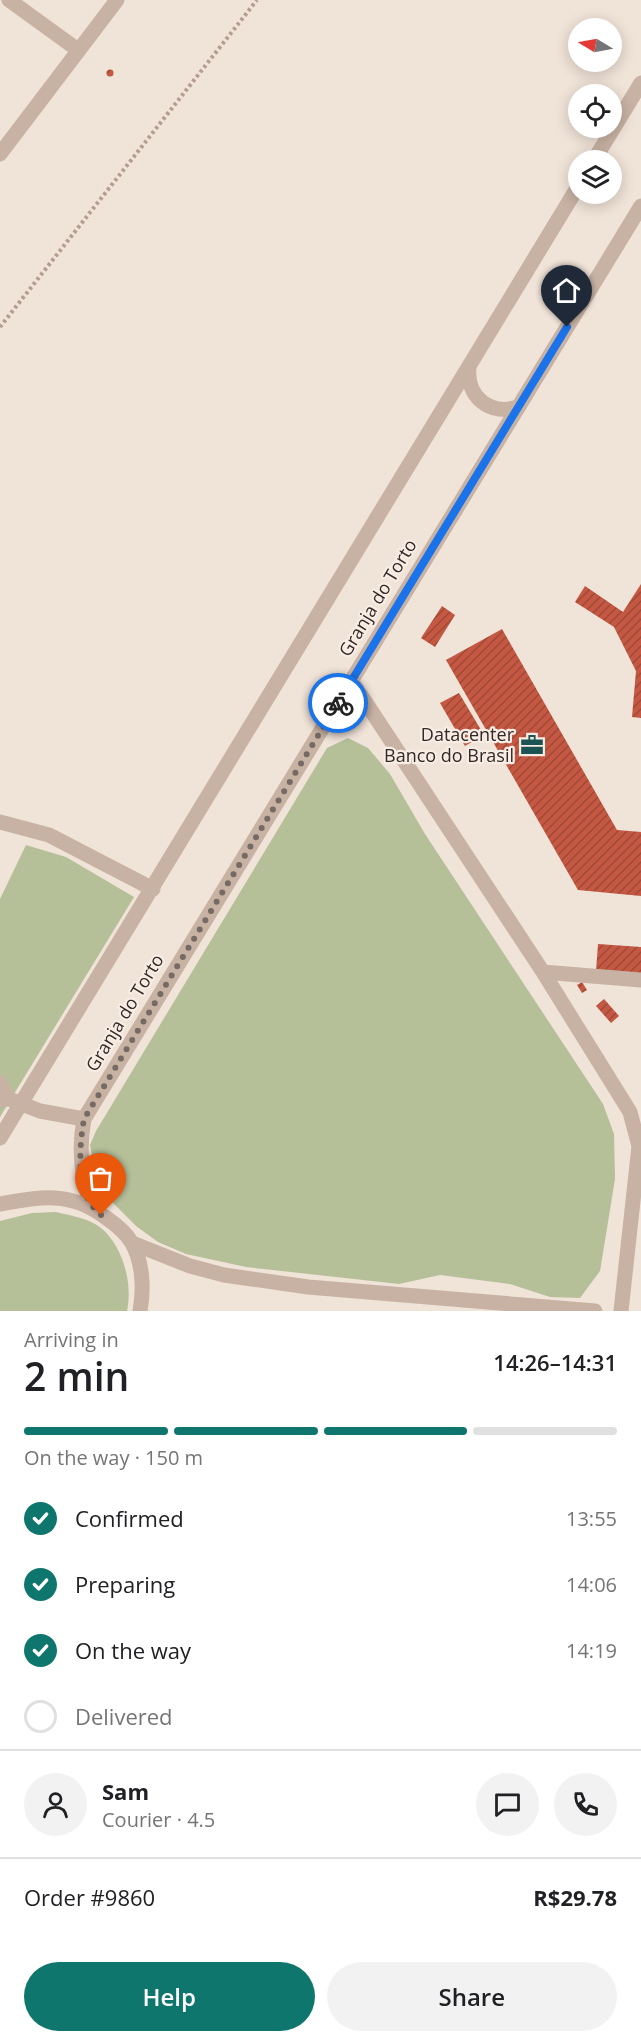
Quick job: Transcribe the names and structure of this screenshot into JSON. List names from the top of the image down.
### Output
{
  "streets": {
    "street": ["Granja do Torto"]
  },
  "places": {
    "office": ["Datacenter Banco do Brasil"]
  },
  "north": "left",
  "page": {
    "heading": ["2 min", "Arriving in", "14:26–14:31"],
    "panel": [
      "Sam",
      "Courier · 4.5",
      "Order #9860",
      "R$29.78"
    ],
    "bar": "On the way · 150 m",
    "list": [
      ["Confirmed", "13:55"],
      ["Preparing", "14:06"],
      ["On the way", "14:19"],
      "Delivered"
    ],
    "buttons": ["Help", "Share"]
  }
}
